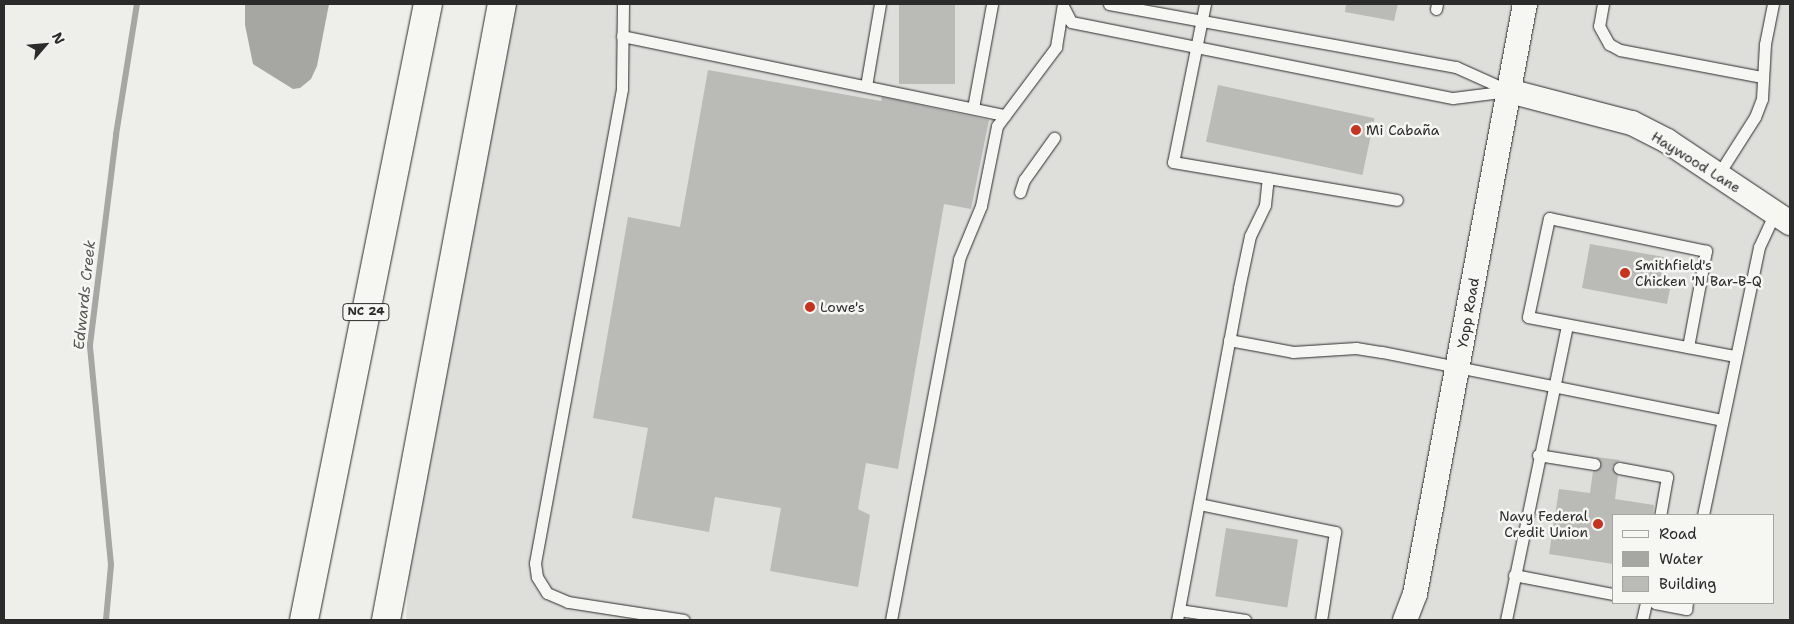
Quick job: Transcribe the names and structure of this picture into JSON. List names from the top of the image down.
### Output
{
  "streets": {
    "highway": ["NC 24"],
    "street": ["Haywood Lane", "Yopp Road"]
  },
  "crossings": [
    ["Haywood Lane", "Yopp Road"]
  ],
  "water": ["Edwards Creek"],
  "places": [
    "Mi Cabaña",
    "Smithfield's Chicken 'N Bar-B-Q",
    "Lowe's",
    "Navy Federal Credit Union"
  ],
  "legend": ["Road", "Water", "Building"],
  "north": "top right"
}
